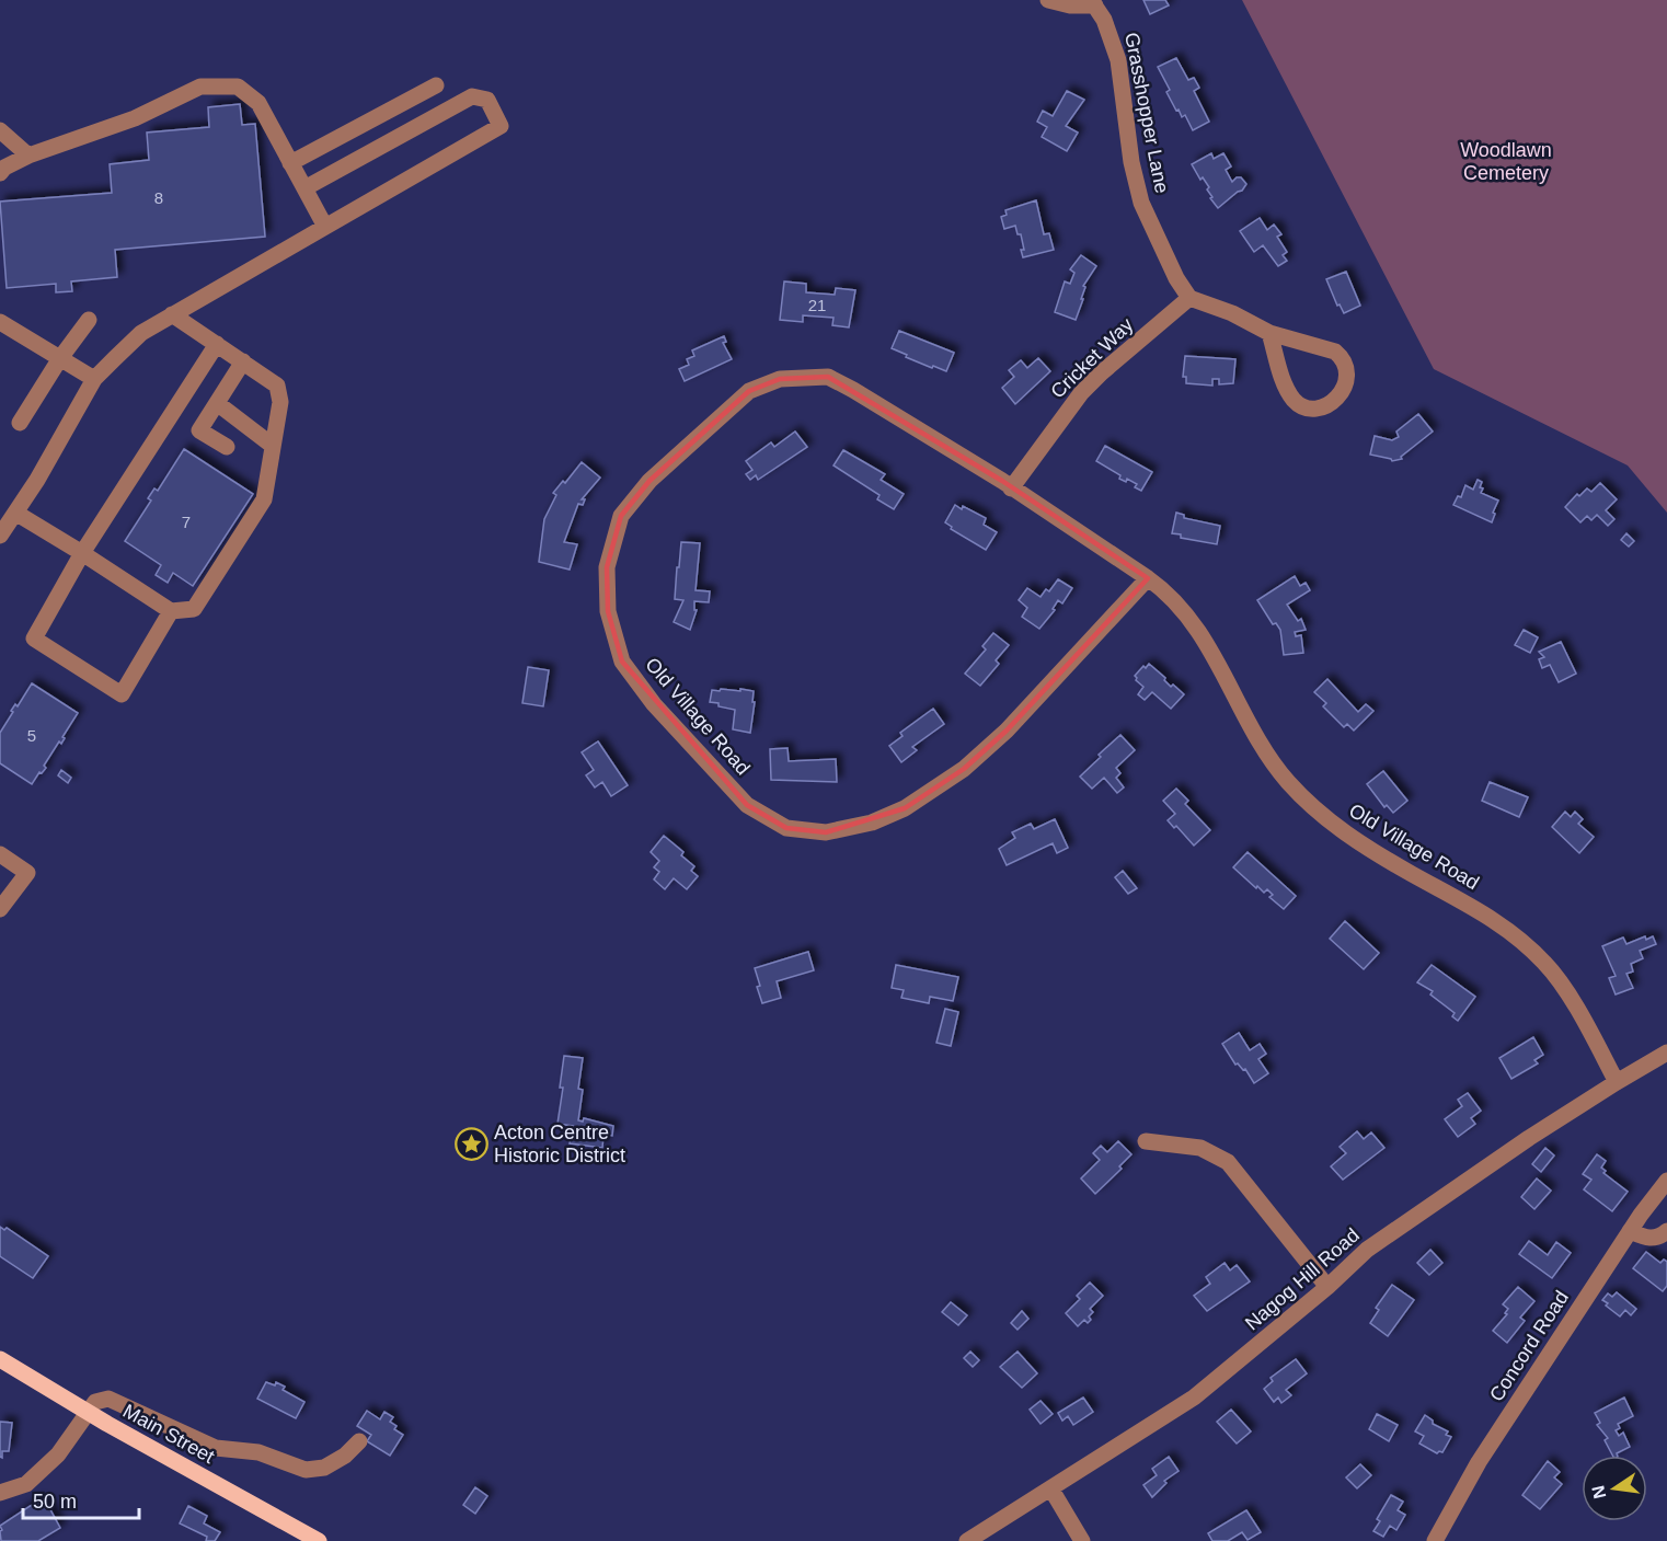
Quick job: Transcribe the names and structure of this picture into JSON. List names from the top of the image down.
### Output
{
  "streets": {
    "main road": ["Main Street"],
    "street": [
      "Grasshopper Lane",
      "Cricket Way",
      "Old Village Road",
      "Nagog Hill Road",
      "Concord Road"
    ]
  },
  "crossings": [
    ["Grasshopper Lane", "Cricket Way"],
    ["Cricket Way", "Old Village Road"],
    ["Old Village Road", "Nagog Hill Road"]
  ],
  "parks": ["Woodlawn Cemetery"],
  "places": {
    "place": ["Acton Centre Historic District"]
  },
  "house_numbers": [
    "8",
    "21",
    "7",
    "5"
  ],
  "scale_bar": "50 m",
  "north": "left"
}
